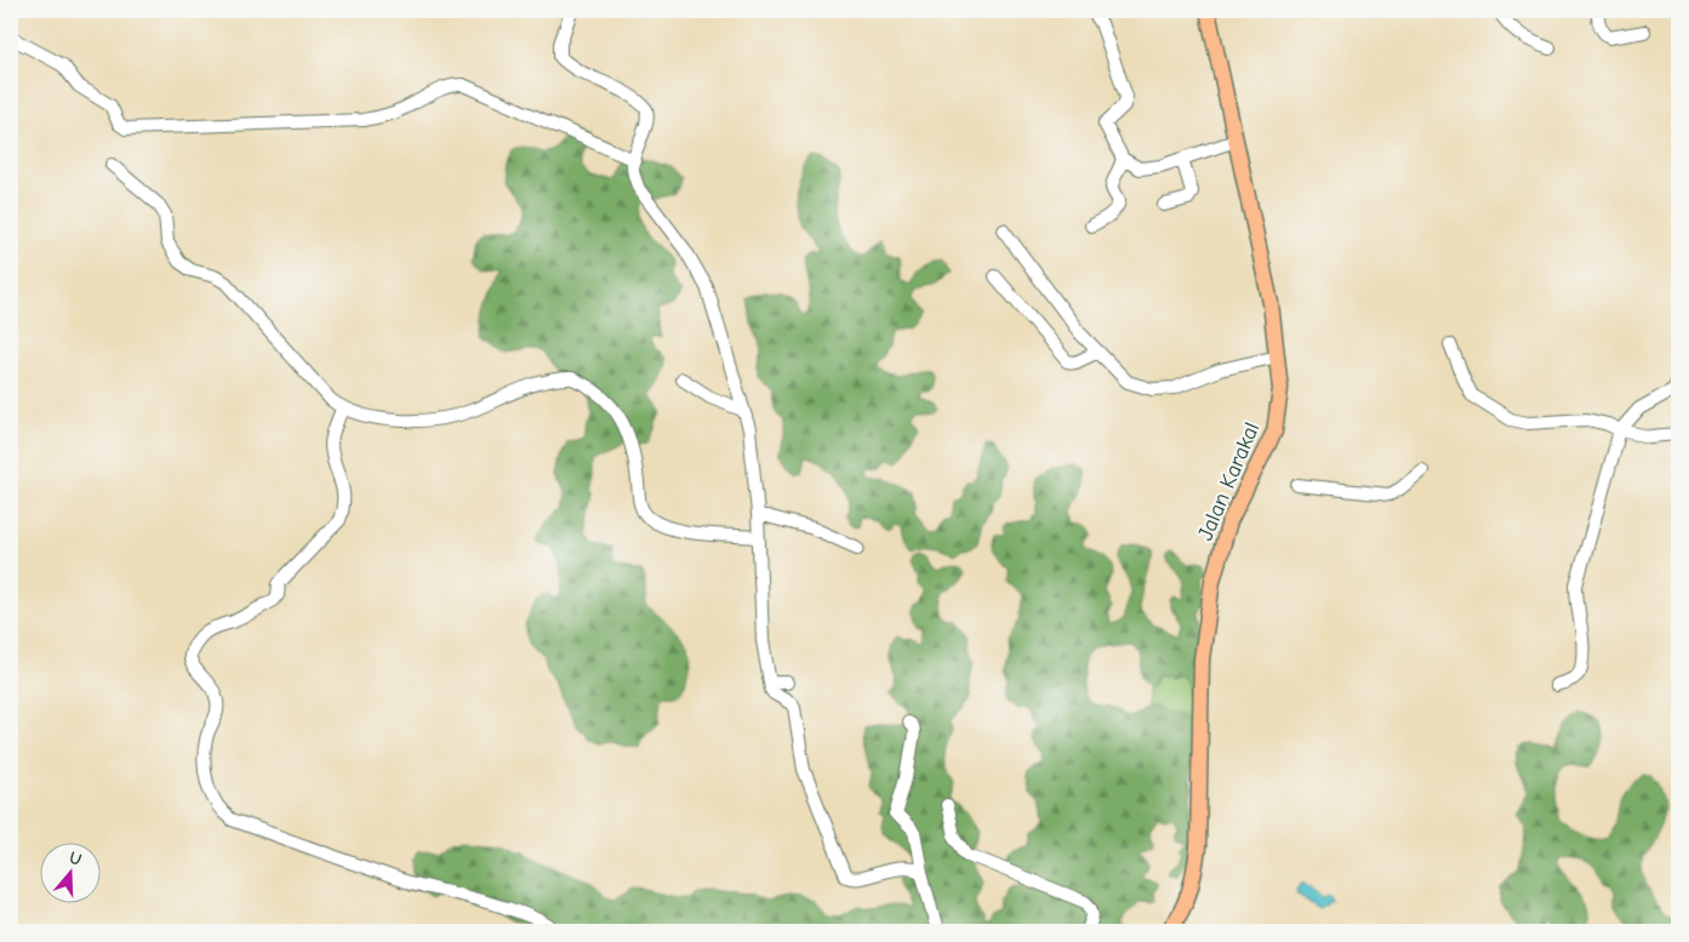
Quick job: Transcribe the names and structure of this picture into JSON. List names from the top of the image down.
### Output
{
  "streets": {
    "main road": ["Jalan Karakal"]
  },
  "north": "top"
}
